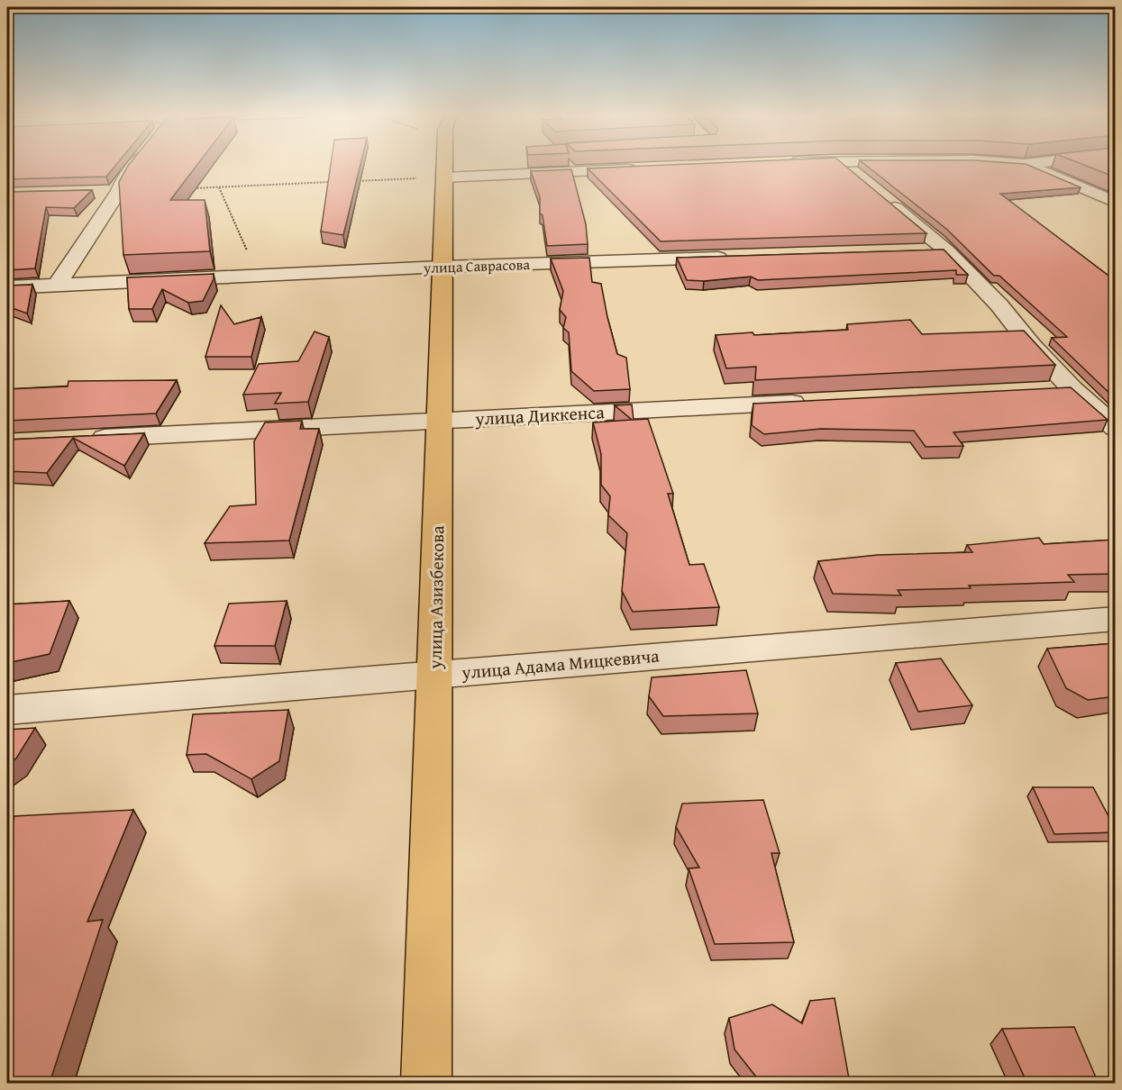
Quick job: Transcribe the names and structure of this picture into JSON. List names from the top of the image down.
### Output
{
  "streets": {
    "main road": ["улица Азизбекова"],
    "street": ["улица Саврасова", "улица Диккенса", "улица Адама Мицкевича"]
  },
  "crossings": [
    ["улица Саврасова", "улица Азизбекова"],
    ["улица Диккенса", "улица Азизбекова"],
    ["улица Азизбекова", "улица Адама Мицкевича"]
  ]
}
